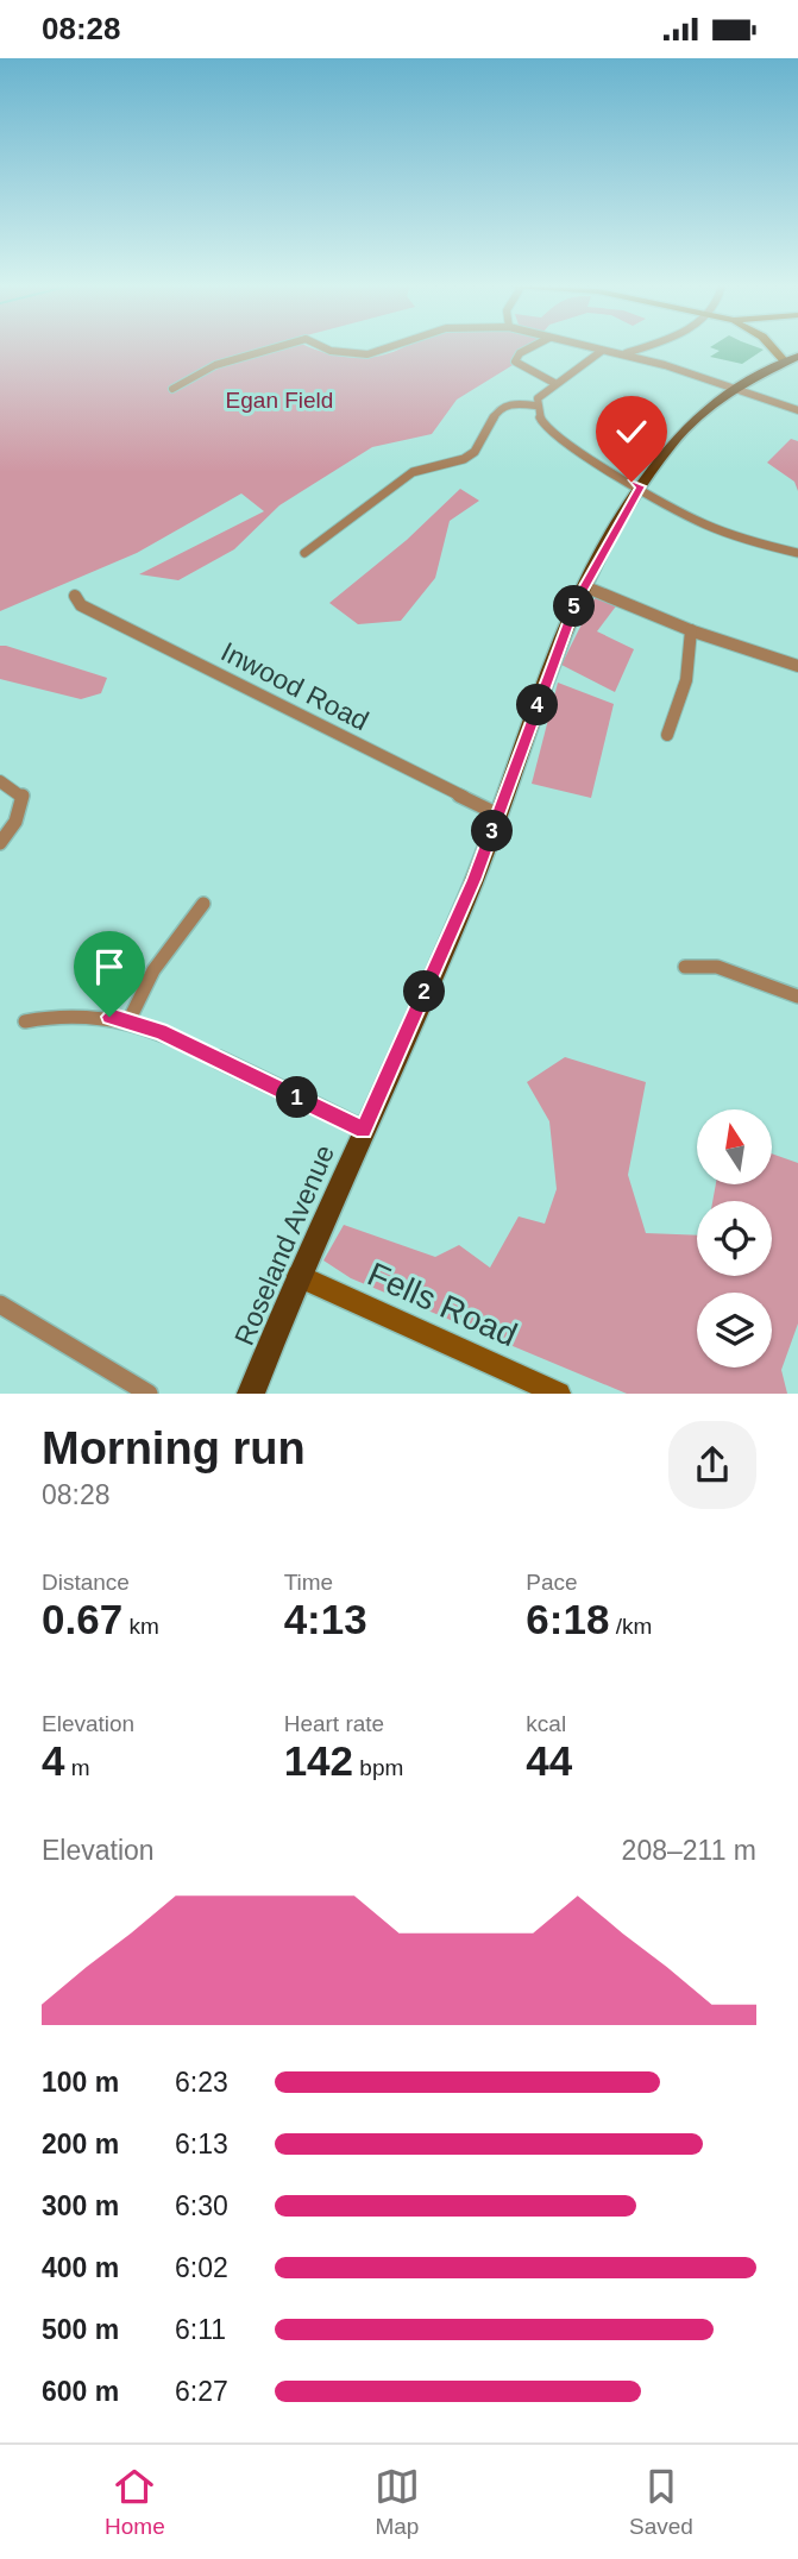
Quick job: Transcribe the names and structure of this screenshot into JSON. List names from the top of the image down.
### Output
{
  "streets": {
    "main road": ["Roseland Avenue"],
    "street": ["Inwood Road", "Fells Road"]
  },
  "crossings": [
    ["Inwood Road", "Roseland Avenue"],
    ["Roseland Avenue", "Fells Road"]
  ],
  "parks": ["Egan Field"],
  "north": "top",
  "page": {
    "status": "08:28",
    "pins": [
      "5",
      "4",
      "3",
      "2",
      "1"
    ],
    "heading": ["Morning run", "08:28"],
    "stats": [
      ["Distance", "0.67 km"],
      ["Time", "4:13"],
      ["Pace", "6:18 /km"],
      ["Elevation", "4 m"],
      ["Heart rate", "142 bpm"],
      ["kcal", "44"]
    ],
    "chart": ["Elevation", "208–211 m"],
    "list": [
      {
        "name": "100 m",
        "note": "6:23"
      },
      {
        "name": "200 m",
        "note": "6:13"
      },
      {
        "name": "300 m",
        "note": "6:30"
      },
      {
        "name": "400 m",
        "note": "6:02"
      },
      {
        "name": "500 m",
        "note": "6:11"
      },
      {
        "name": "600 m",
        "note": "6:27"
      }
    ],
    "tabs": ["Home", "Map", "Saved"]
  }
}
